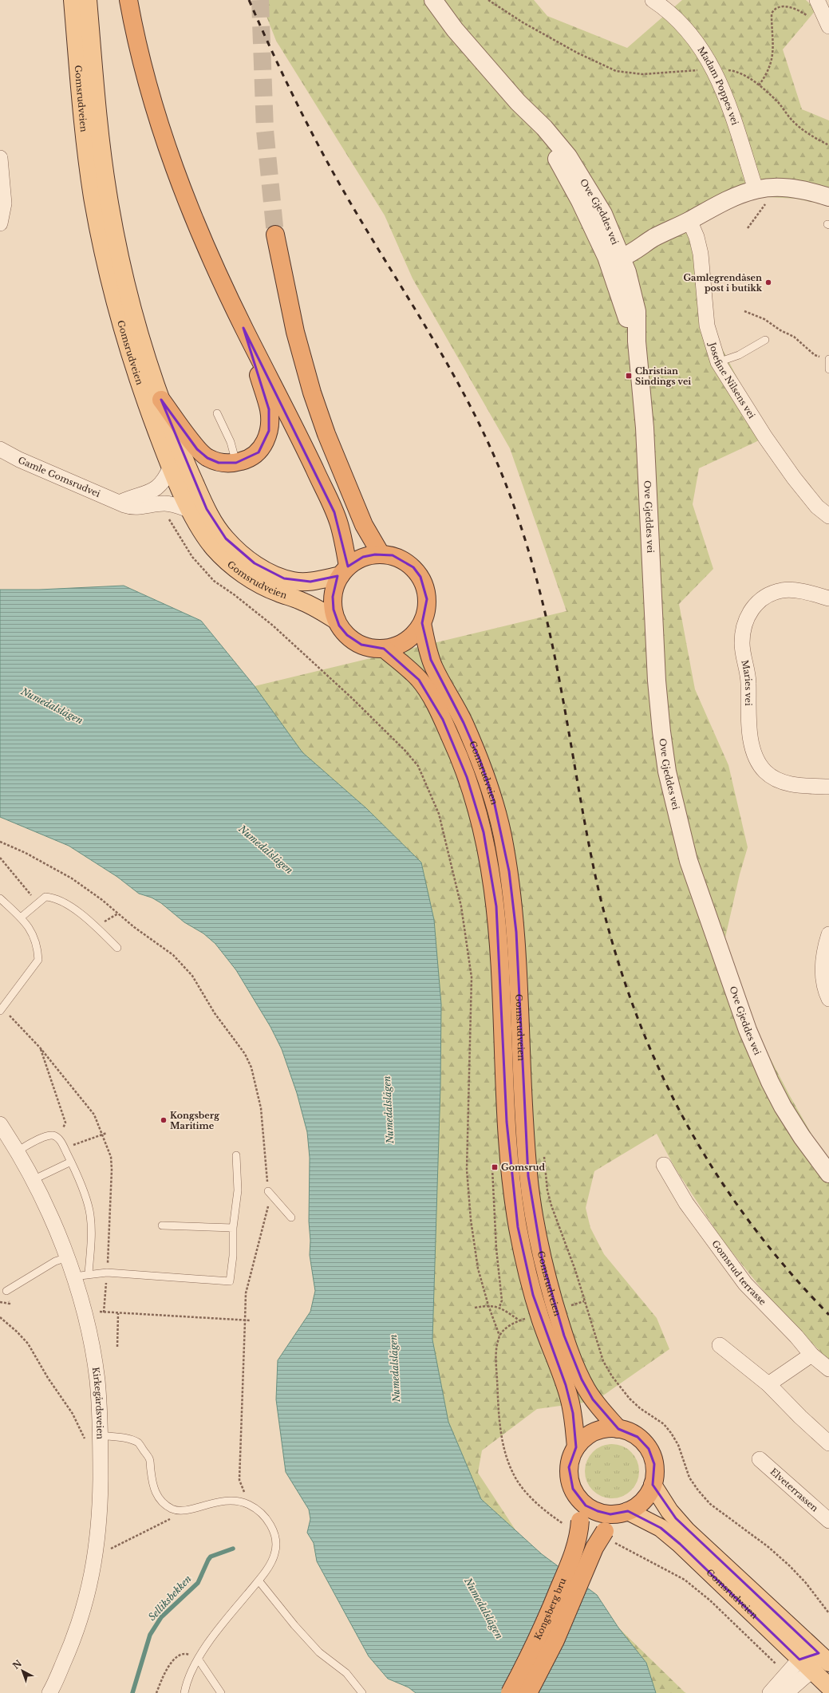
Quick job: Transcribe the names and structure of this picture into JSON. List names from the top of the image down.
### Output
{
  "streets": {
    "highway": ["Gomsrudveien", "Kongsberg bru"],
    "street": [
      "Madam Poppes vei",
      "Ove Gjeddes vei",
      "Josefine Nilsens vei",
      "Gamle Gomsrudvei",
      "Maries vei",
      "Gomsrud terrasse",
      "Kirkegårdsveien",
      "Elveterrassen"
    ]
  },
  "crossings": [
    ["Gomsrudveien", "Gamle Gomsrudvei"],
    ["Gomsrudveien", "Kongsberg bru"]
  ],
  "water": ["Numedalslågen", "Selliksbekken"],
  "places": {
    "other": ["Gamlegrendåsen post i butikk", "Kongsberg Maritime"],
    "transit": ["Christian Sindings vei", "Gomsrud"]
  },
  "north": "top left"
}
